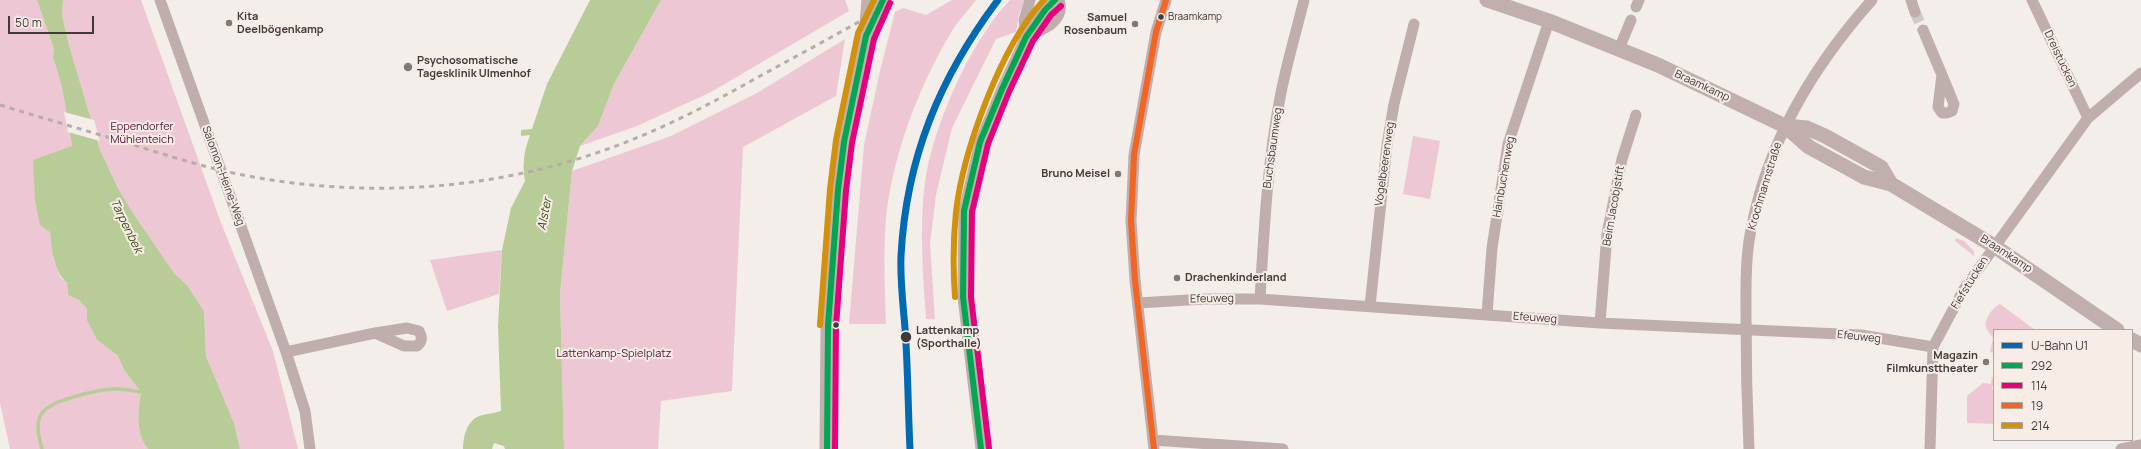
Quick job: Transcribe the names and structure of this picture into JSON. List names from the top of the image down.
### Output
{
  "streets": {
    "main road": ["Braamkamp"],
    "street": [
      "Dreistücken",
      "Buchsbaumweg",
      "Vogelbeerenweg",
      "Salomon-Heine-Weg",
      "Hainbuchenweg",
      "Krochmannstraße",
      "Beim Jacobjstift",
      "Fiefstücken",
      "Efeuweg"
    ]
  },
  "crossings": [
    ["Dreistücken", "Fiefstücken"],
    ["Braamkamp", "Hainbuchenweg"],
    ["Braamkamp", "Krochmannstraße"],
    ["Braamkamp", "Fiefstücken"],
    ["Buchsbaumweg", "Efeuweg"],
    ["Vogelbeerenweg", "Efeuweg"],
    ["Hainbuchenweg", "Efeuweg"],
    ["Krochmannstraße", "Efeuweg"],
    ["Beim Jacobjstift", "Efeuweg"],
    ["Fiefstücken", "Efeuweg"]
  ],
  "water": ["Alster", "Tarpenbek"],
  "parks": ["Eppendorfer Mühlenteich", "Lattenkamp-Spielplatz"],
  "places": [
    "Braamkamp",
    "Kita Deelbögenkamp",
    "Samuel Rosenbaum",
    "Psychosomatische Tagesklinik Ulmenhof",
    "Bruno Meisel",
    "Drachenkinderland",
    "Lattenkamp (Sporthalle)",
    "Magazin Filmkunsttheater"
  ],
  "lines": [
    "metro line U1",
    "transit line 292",
    "transit line 19",
    "transit line 214",
    "transit line 114"
  ],
  "legend": [
    "U-Bahn U1",
    "292",
    "114",
    "19",
    "214"
  ],
  "scale_bar": "50 m"
}
